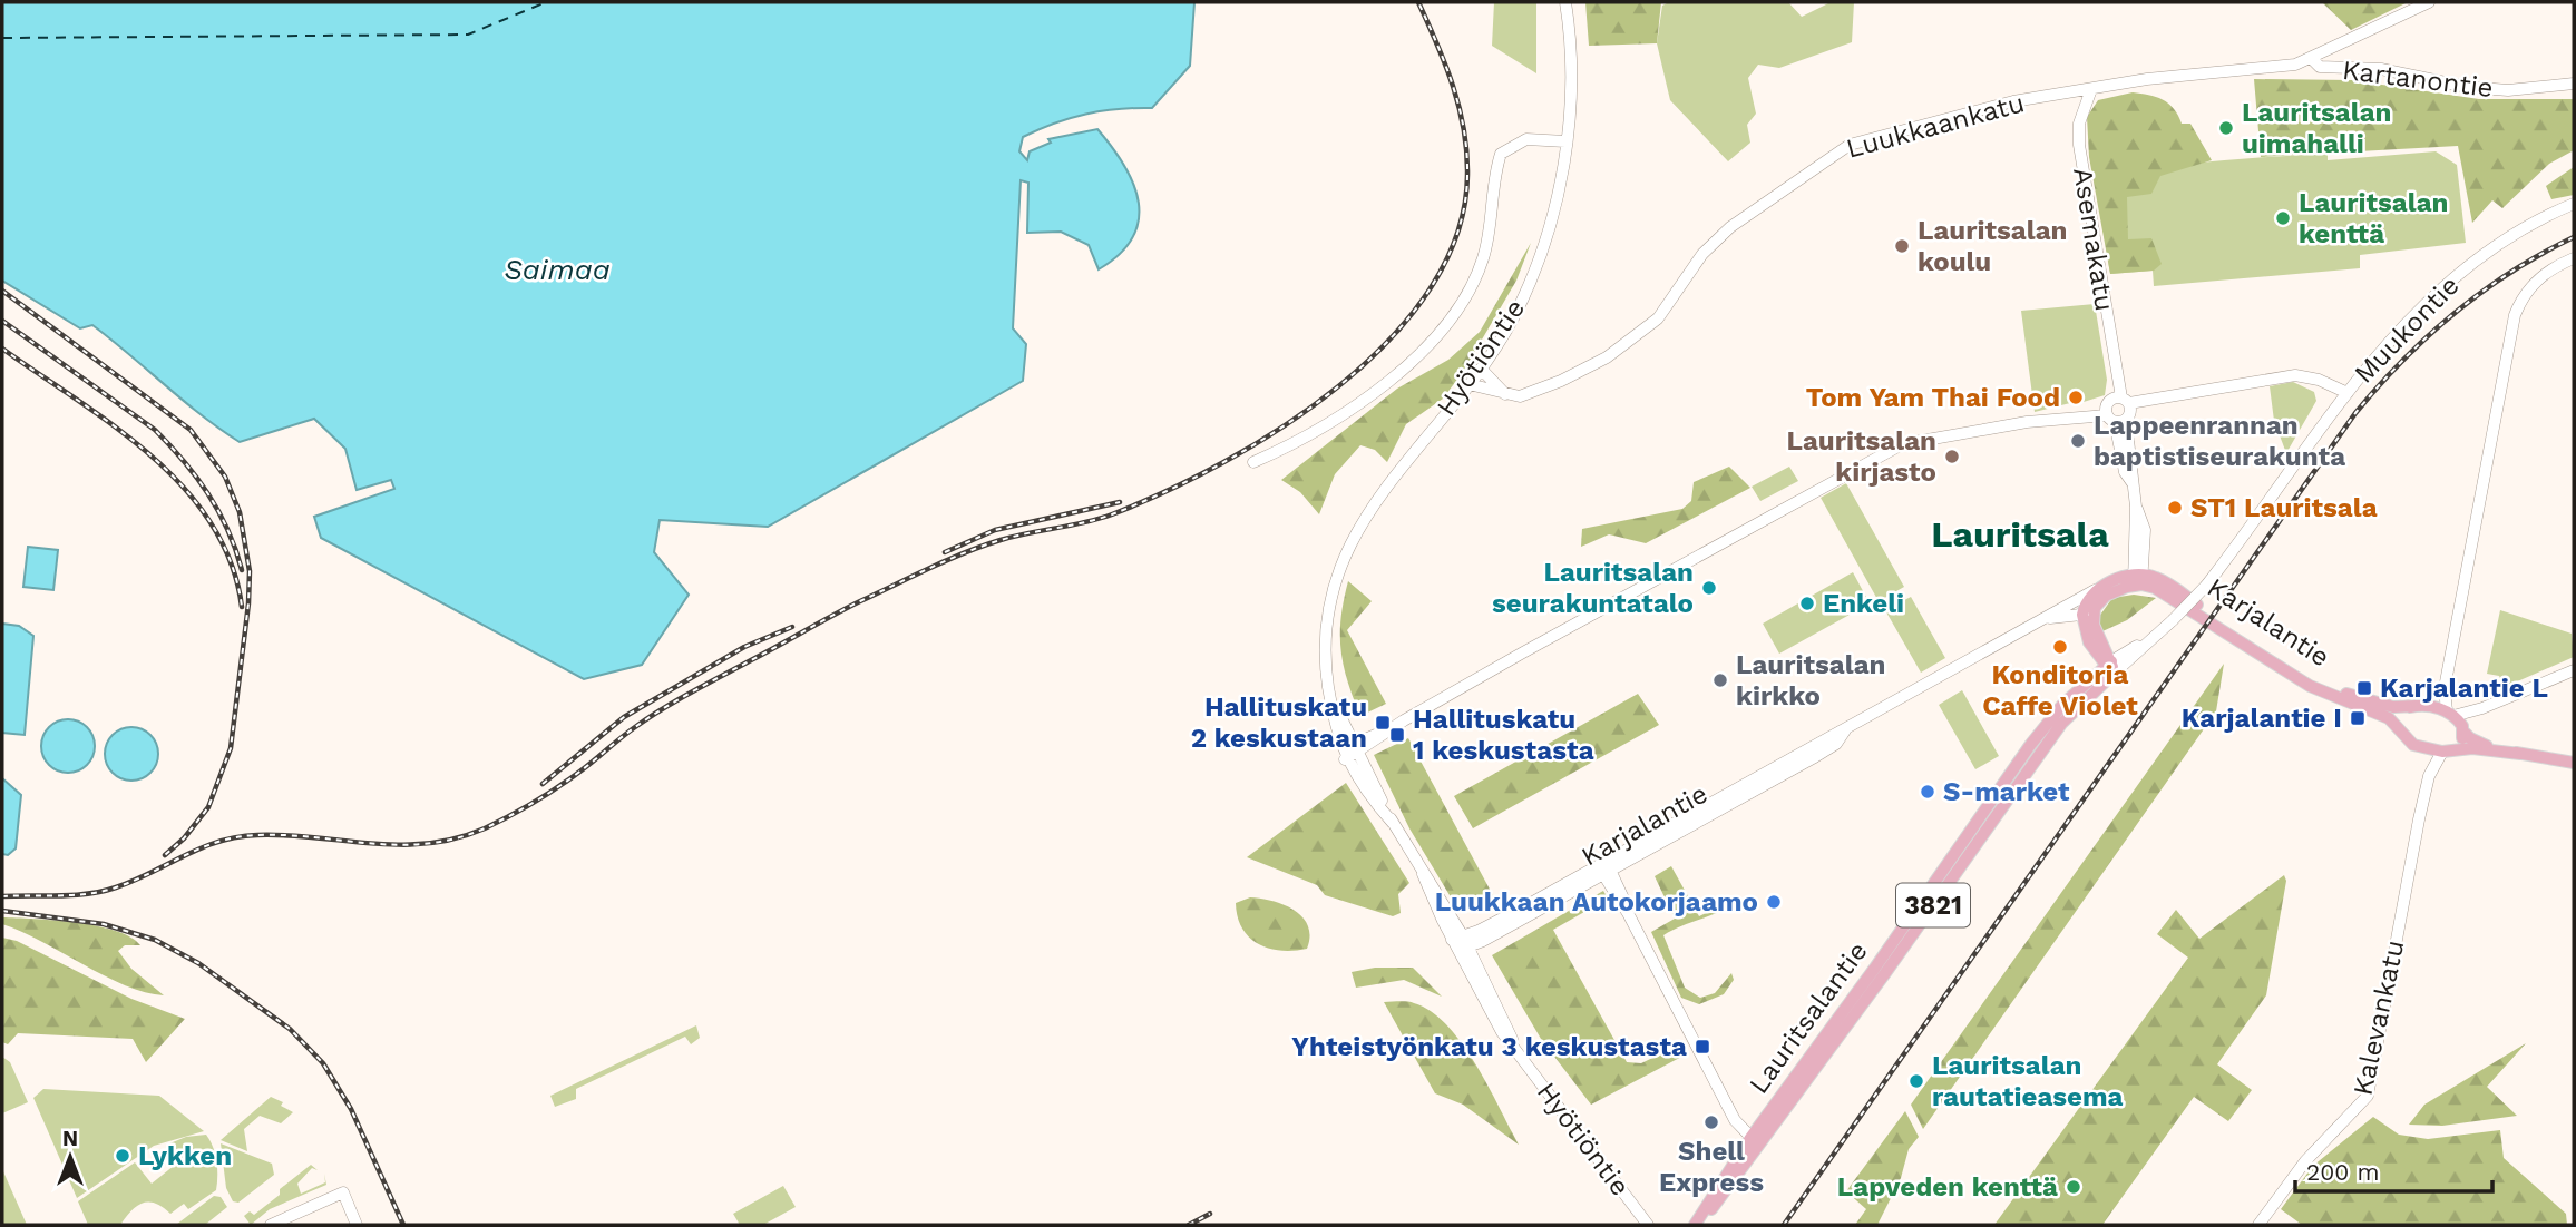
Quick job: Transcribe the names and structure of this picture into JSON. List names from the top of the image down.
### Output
{
  "streets": {
    "main road": ["Karjalantie", "Lauritsalantie"],
    "street": [
      "Kartanontie",
      "Luukkaankatu",
      "Asemakatu",
      "Muukontie",
      "Hyötiöntie",
      "Kalevankatu"
    ]
  },
  "crossings": [
    ["Kartanontie", "Luukkaankatu"],
    ["Luukkaankatu", "Asemakatu"],
    ["Luukkaankatu", "Hyötiöntie"],
    ["Asemakatu", "Karjalantie"],
    ["Muukontie", "Lauritsalantie"],
    ["Hyötiöntie", "Karjalantie"],
    ["Karjalantie", "Kalevankatu"]
  ],
  "districts": ["Lauritsala"],
  "water": ["Saimaa"],
  "places": {
    "other": [
      "Lauritsalan uimahalli",
      "Lauritsalan kenttä",
      "Lauritsalan koulu",
      "Tom Yam Thai Food",
      "Lappeenrannan baptistiseurakunta",
      "Lauritsalan kirjasto",
      "ST1 Lauritsala",
      "Lauritsalan seurakuntatalo",
      "Enkeli",
      "Konditoria Caffe Violet",
      "Lauritsalan kirkko",
      "S-market",
      "Luukkaan Autokorjaamo",
      "Lauritsalan rautatieasema",
      "Shell Express",
      "Lykken",
      "Lapveden kenttä"
    ],
    "transit": [
      "Karjalantie L",
      "Karjalantie I",
      "Hallituskatu 2 keskustaan",
      "Hallituskatu 1 keskustasta",
      "Yhteistyönkatu 3 keskustasta"
    ]
  },
  "scale_bar": "200 m",
  "north": "top"
}
